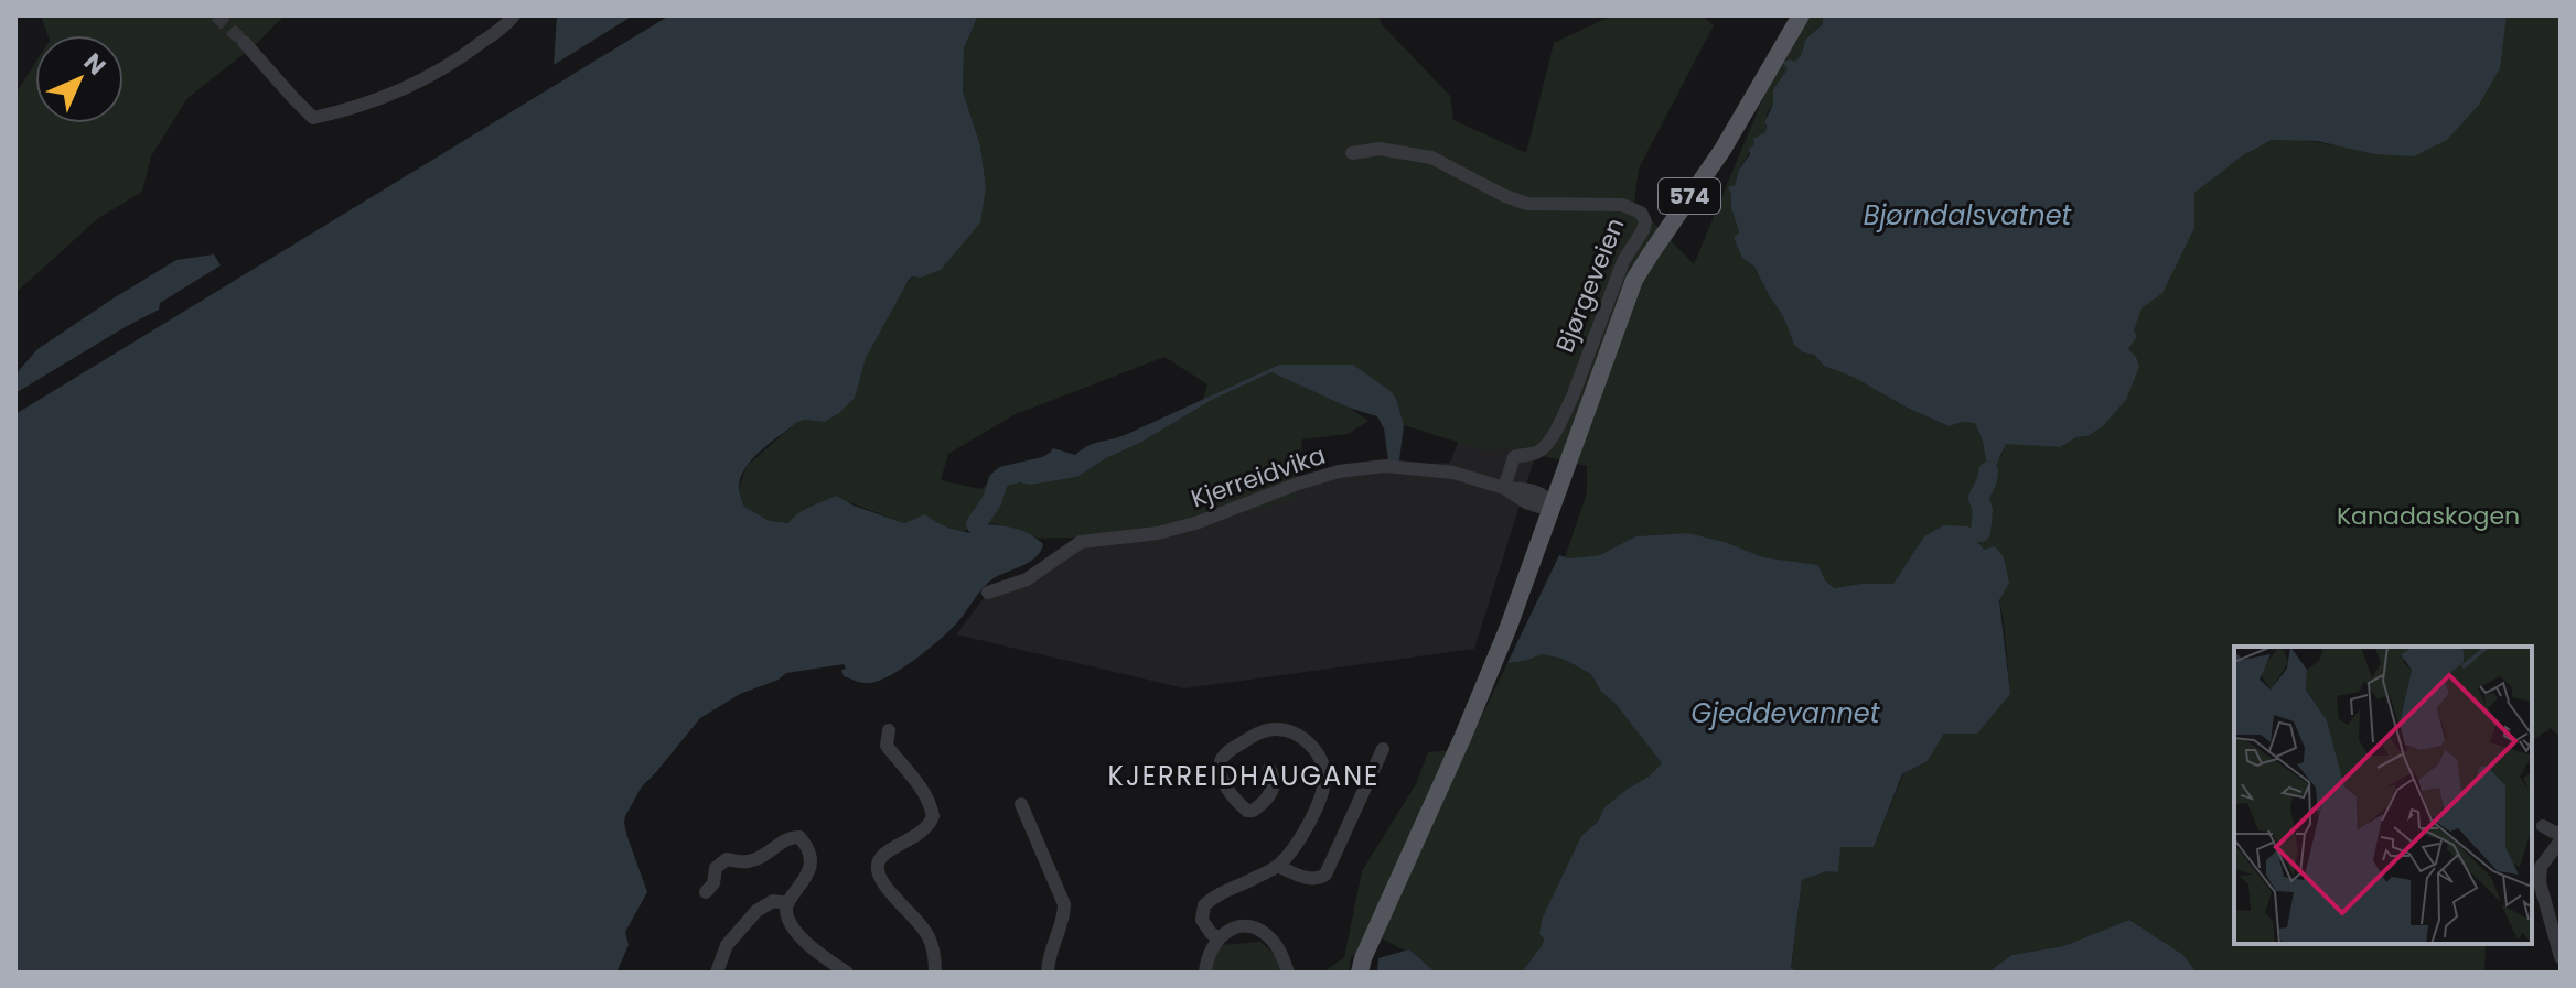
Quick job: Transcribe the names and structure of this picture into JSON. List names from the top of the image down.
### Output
{
  "streets": {
    "main road": ["574", "Bjørgeveien"],
    "street": ["Kjerreidvika"]
  },
  "crossings": [
    ["Bjørgeveien", "Kjerreidvika"]
  ],
  "districts": ["KJERREIDHAUGANE"],
  "water": ["Bjørndalsvatnet", "Gjeddevannet"],
  "parks": ["Kanadaskogen"],
  "north": "top right"
}
